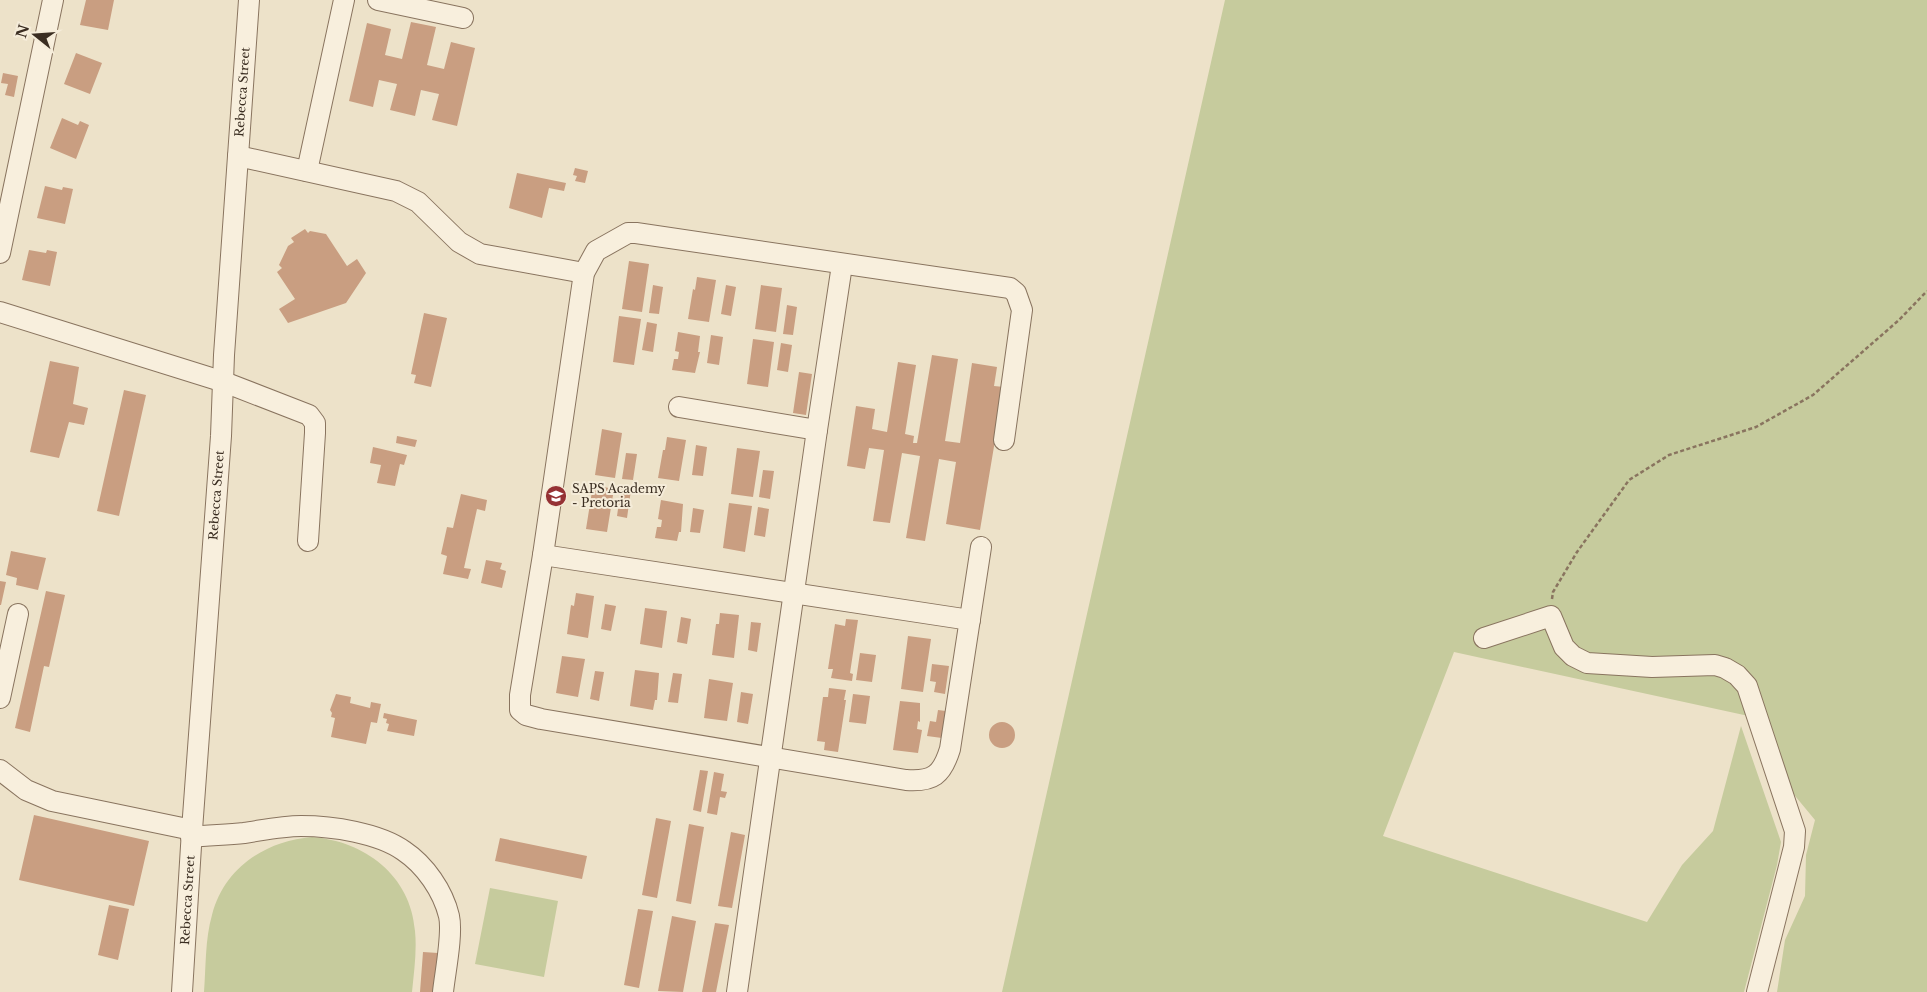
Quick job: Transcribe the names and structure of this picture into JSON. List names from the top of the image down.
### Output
{
  "streets": {
    "street": ["Rebecca Street"]
  },
  "places": {
    "school or university": ["SAPS Academy - Pretoria"]
  },
  "north": "left"
}
